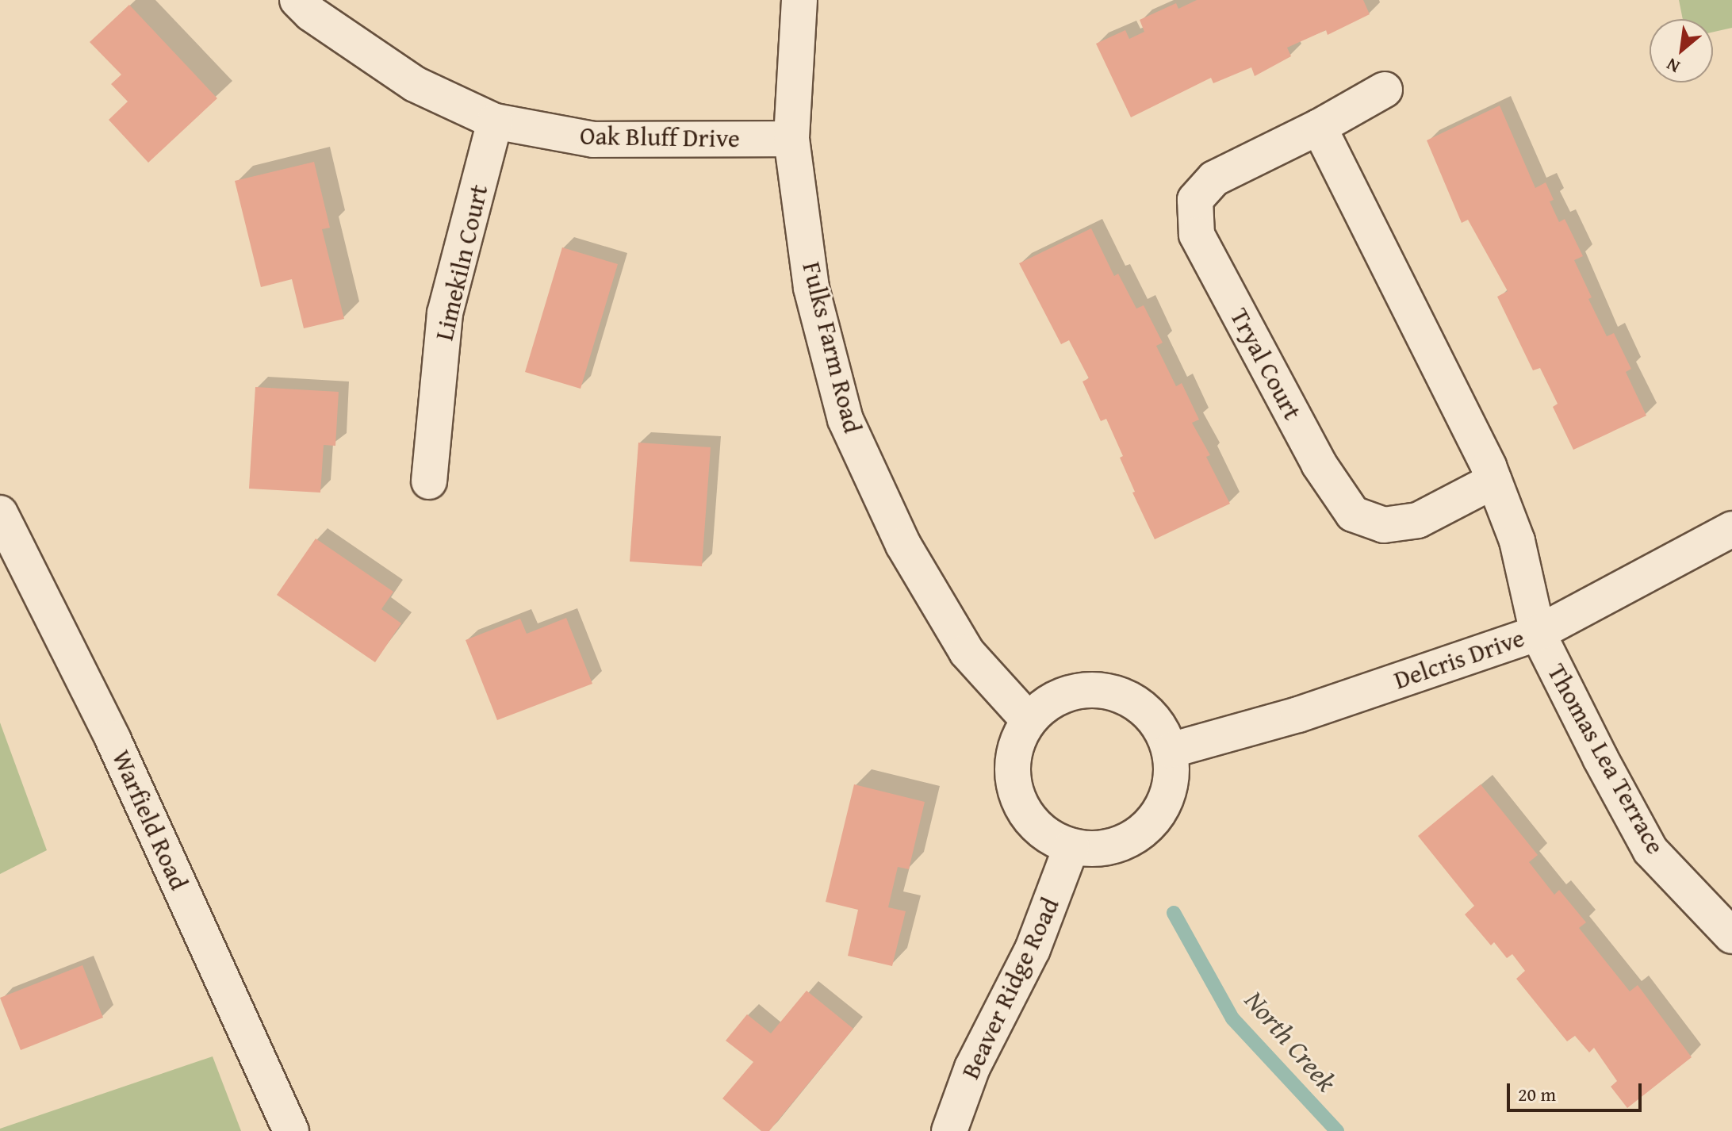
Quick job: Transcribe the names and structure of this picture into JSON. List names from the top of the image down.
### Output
{
  "streets": {
    "street": [
      "Oak Bluff Drive",
      "Limekiln Court",
      "Fulks Farm Road",
      "Tryal Court",
      "Delcris Drive",
      "Thomas Lea Terrace",
      "Warfield Road",
      "Beaver Ridge Road"
    ]
  },
  "crossings": [
    ["Oak Bluff Drive", "Limekiln Court"],
    ["Oak Bluff Drive", "Fulks Farm Road"],
    ["Fulks Farm Road", "Delcris Drive"],
    ["Fulks Farm Road", "Beaver Ridge Road"],
    ["Delcris Drive", "Thomas Lea Terrace"],
    ["Delcris Drive", "Beaver Ridge Road"]
  ],
  "water": ["North Creek"],
  "scale_bar": "20 m",
  "north": "bottom left"
}
